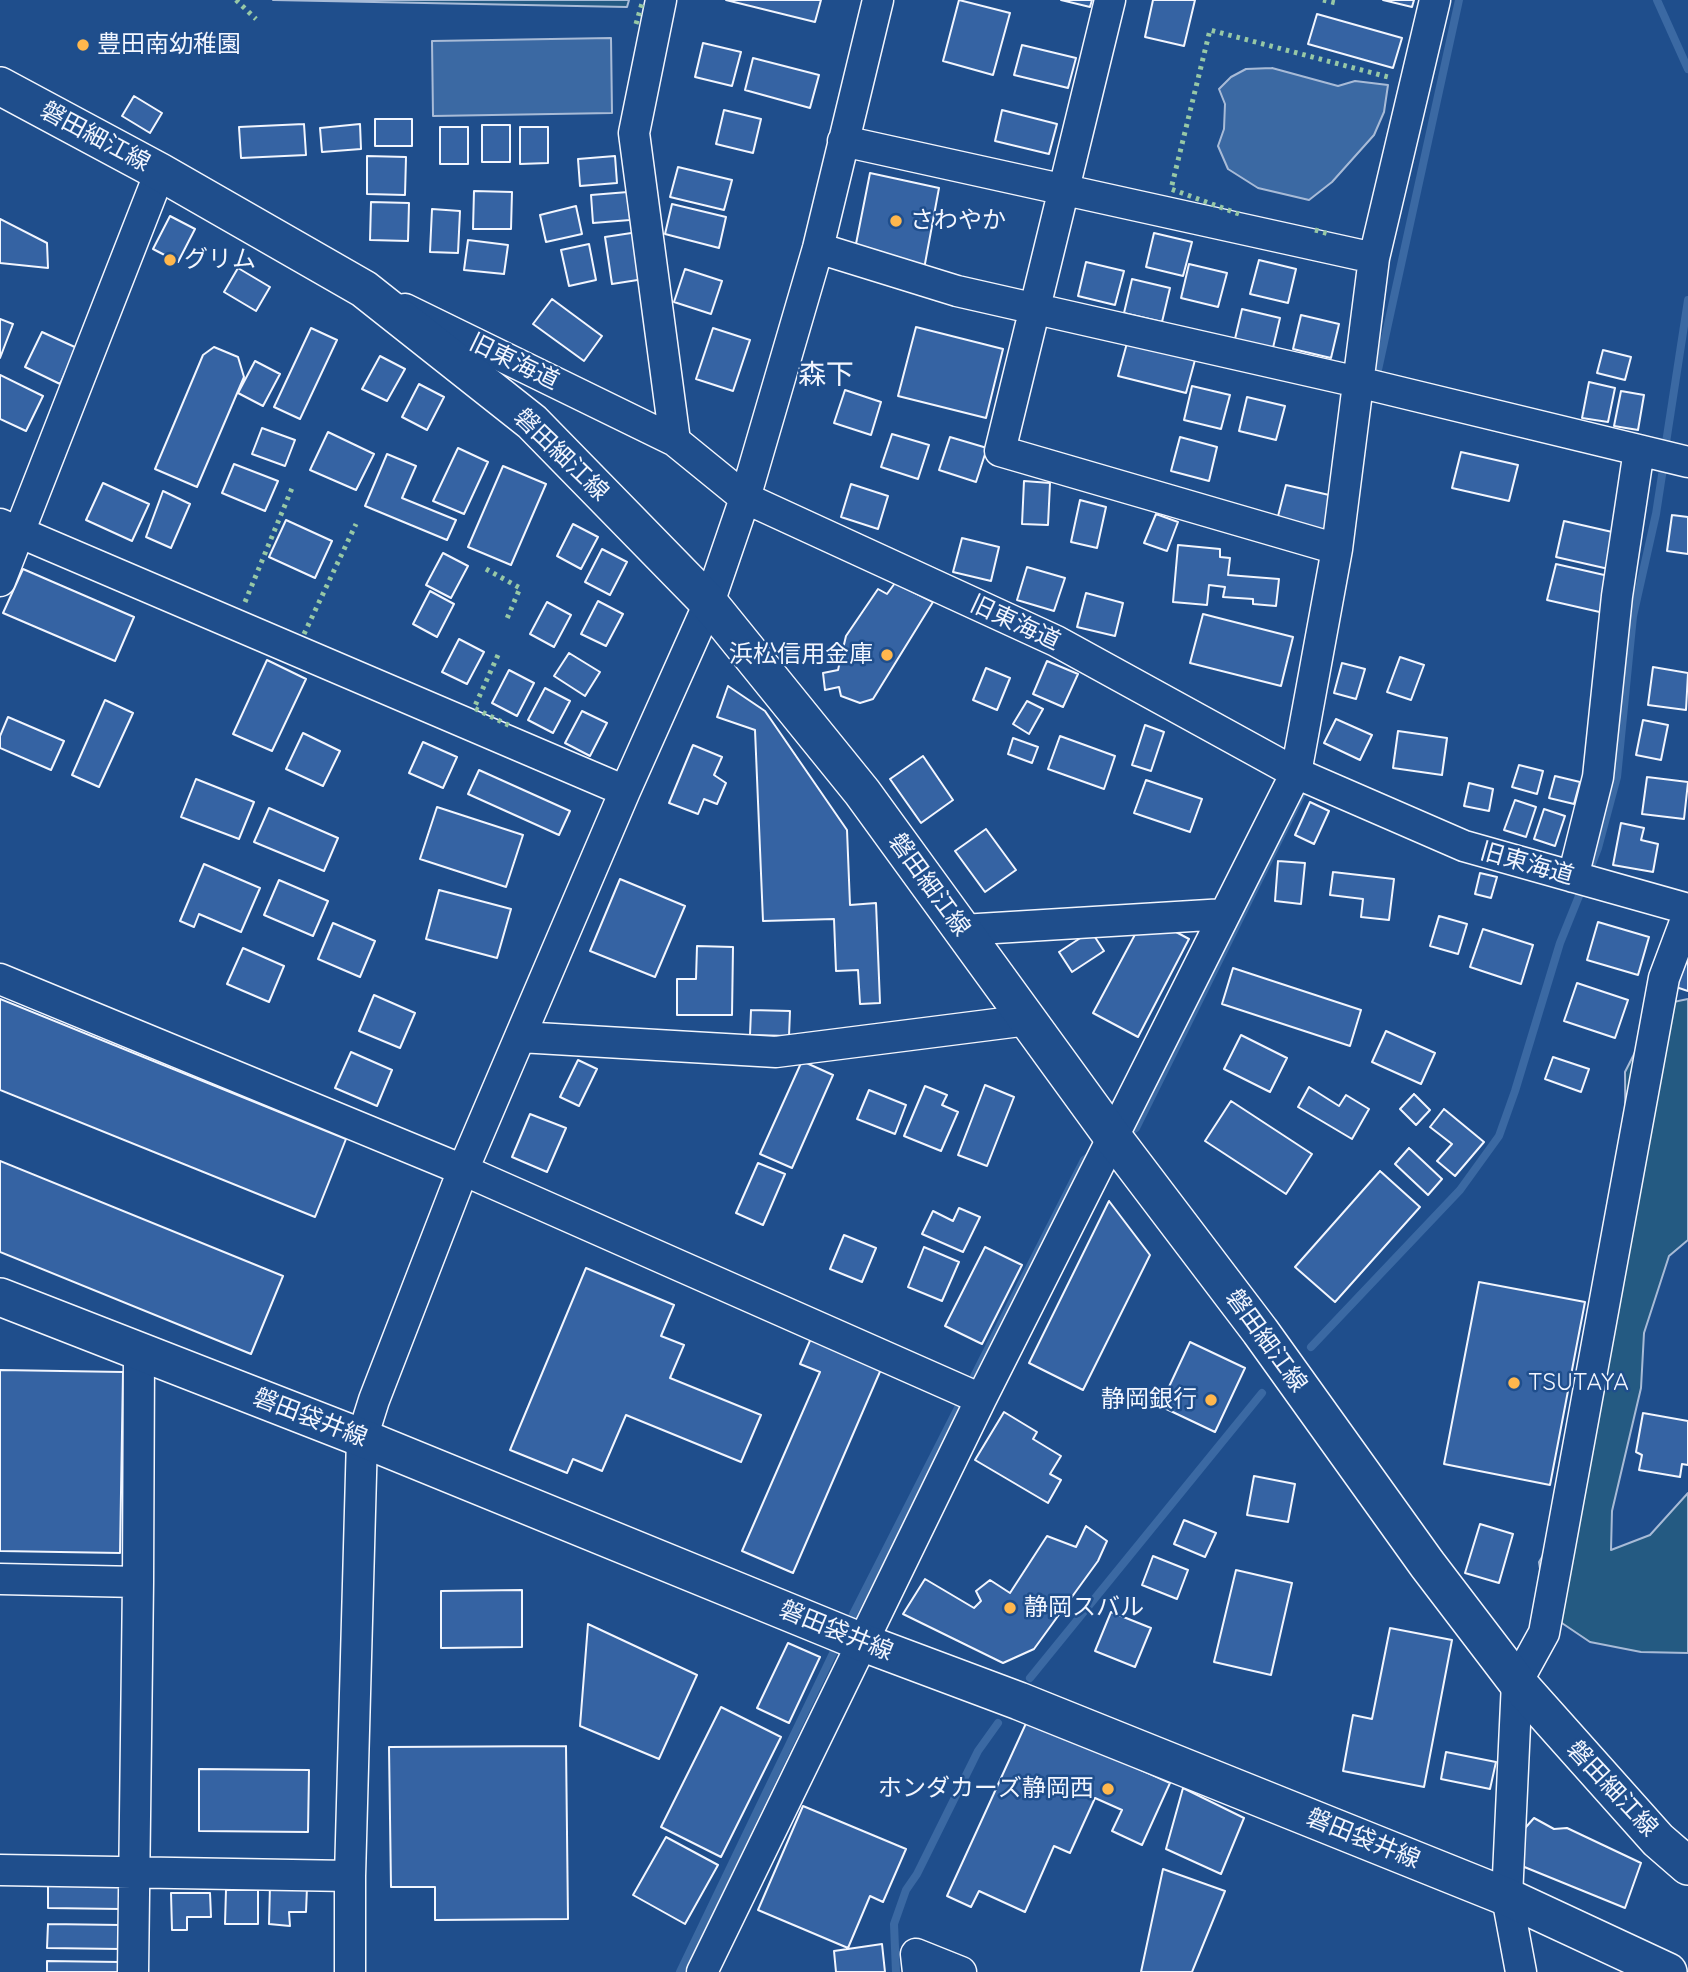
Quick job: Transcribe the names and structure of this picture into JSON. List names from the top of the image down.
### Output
{
  "streets": {
    "main road": ["磐田細江線", "磐田袋井線"],
    "street": ["旧東海道"]
  },
  "crossings": [
    ["磐田細江線", "旧東海道"]
  ],
  "districts": ["森下"],
  "places": [
    "豊田南幼稚園",
    "さわやか",
    "グリム",
    "浜松信用金庫",
    "TSUTAYA",
    "静岡銀行",
    "静岡スバル",
    "ホンダカーズ静岡西"
  ]
}
